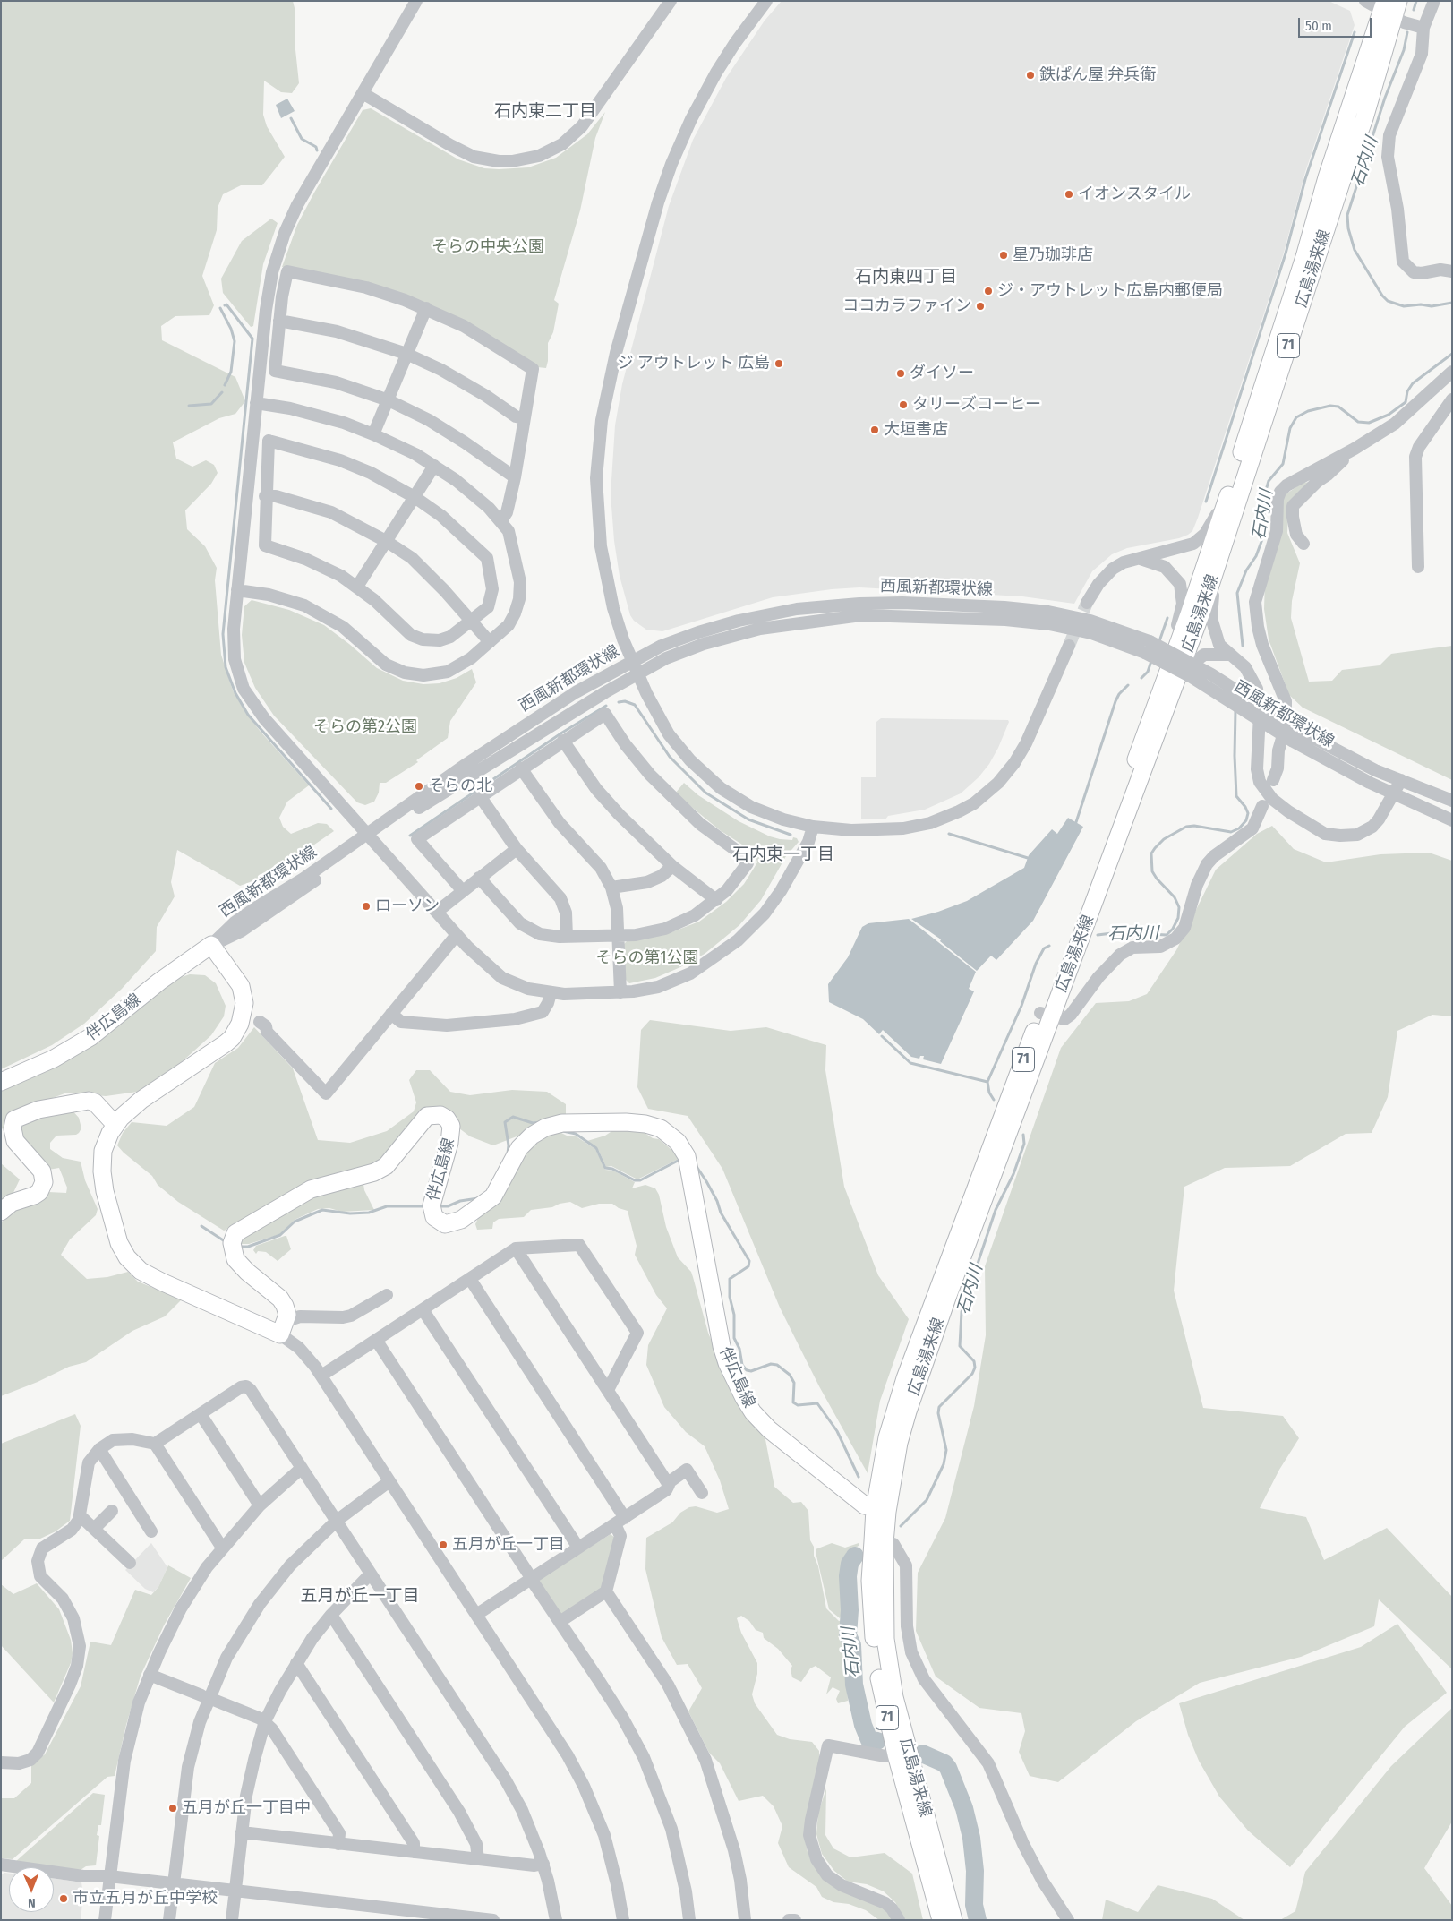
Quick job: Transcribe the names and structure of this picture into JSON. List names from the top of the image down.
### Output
{
  "streets": {
    "main road": ["広島湯来線", "71", "伴広島線"],
    "street": ["西風新都環状線"]
  },
  "crossings": [
    ["広島湯来線", "伴広島線"],
    ["西風新都環状線", "伴広島線"]
  ],
  "districts": [
    "石内東二丁目",
    "石内東四丁目",
    "石内東一丁目",
    "五月が丘一丁目"
  ],
  "water": ["石内川"],
  "parks": ["そらの中央公園", "そらの第2公園", "そらの第1公園"],
  "places": [
    "鉄ぱん屋 弁兵衛",
    "イオンスタイル",
    "星乃珈琲店",
    "ジ・アウトレット広島内郵便局",
    "ココカラファイン",
    "ジ アウトレット 広島",
    "ダイソー",
    "タリーズコーヒー",
    "大垣書店",
    "そらの北",
    "ローソン",
    "五月が丘一丁目",
    "五月が丘一丁目中",
    "市立五月が丘中学校"
  ],
  "scale_bar": "50 m",
  "north": "bottom"
}
